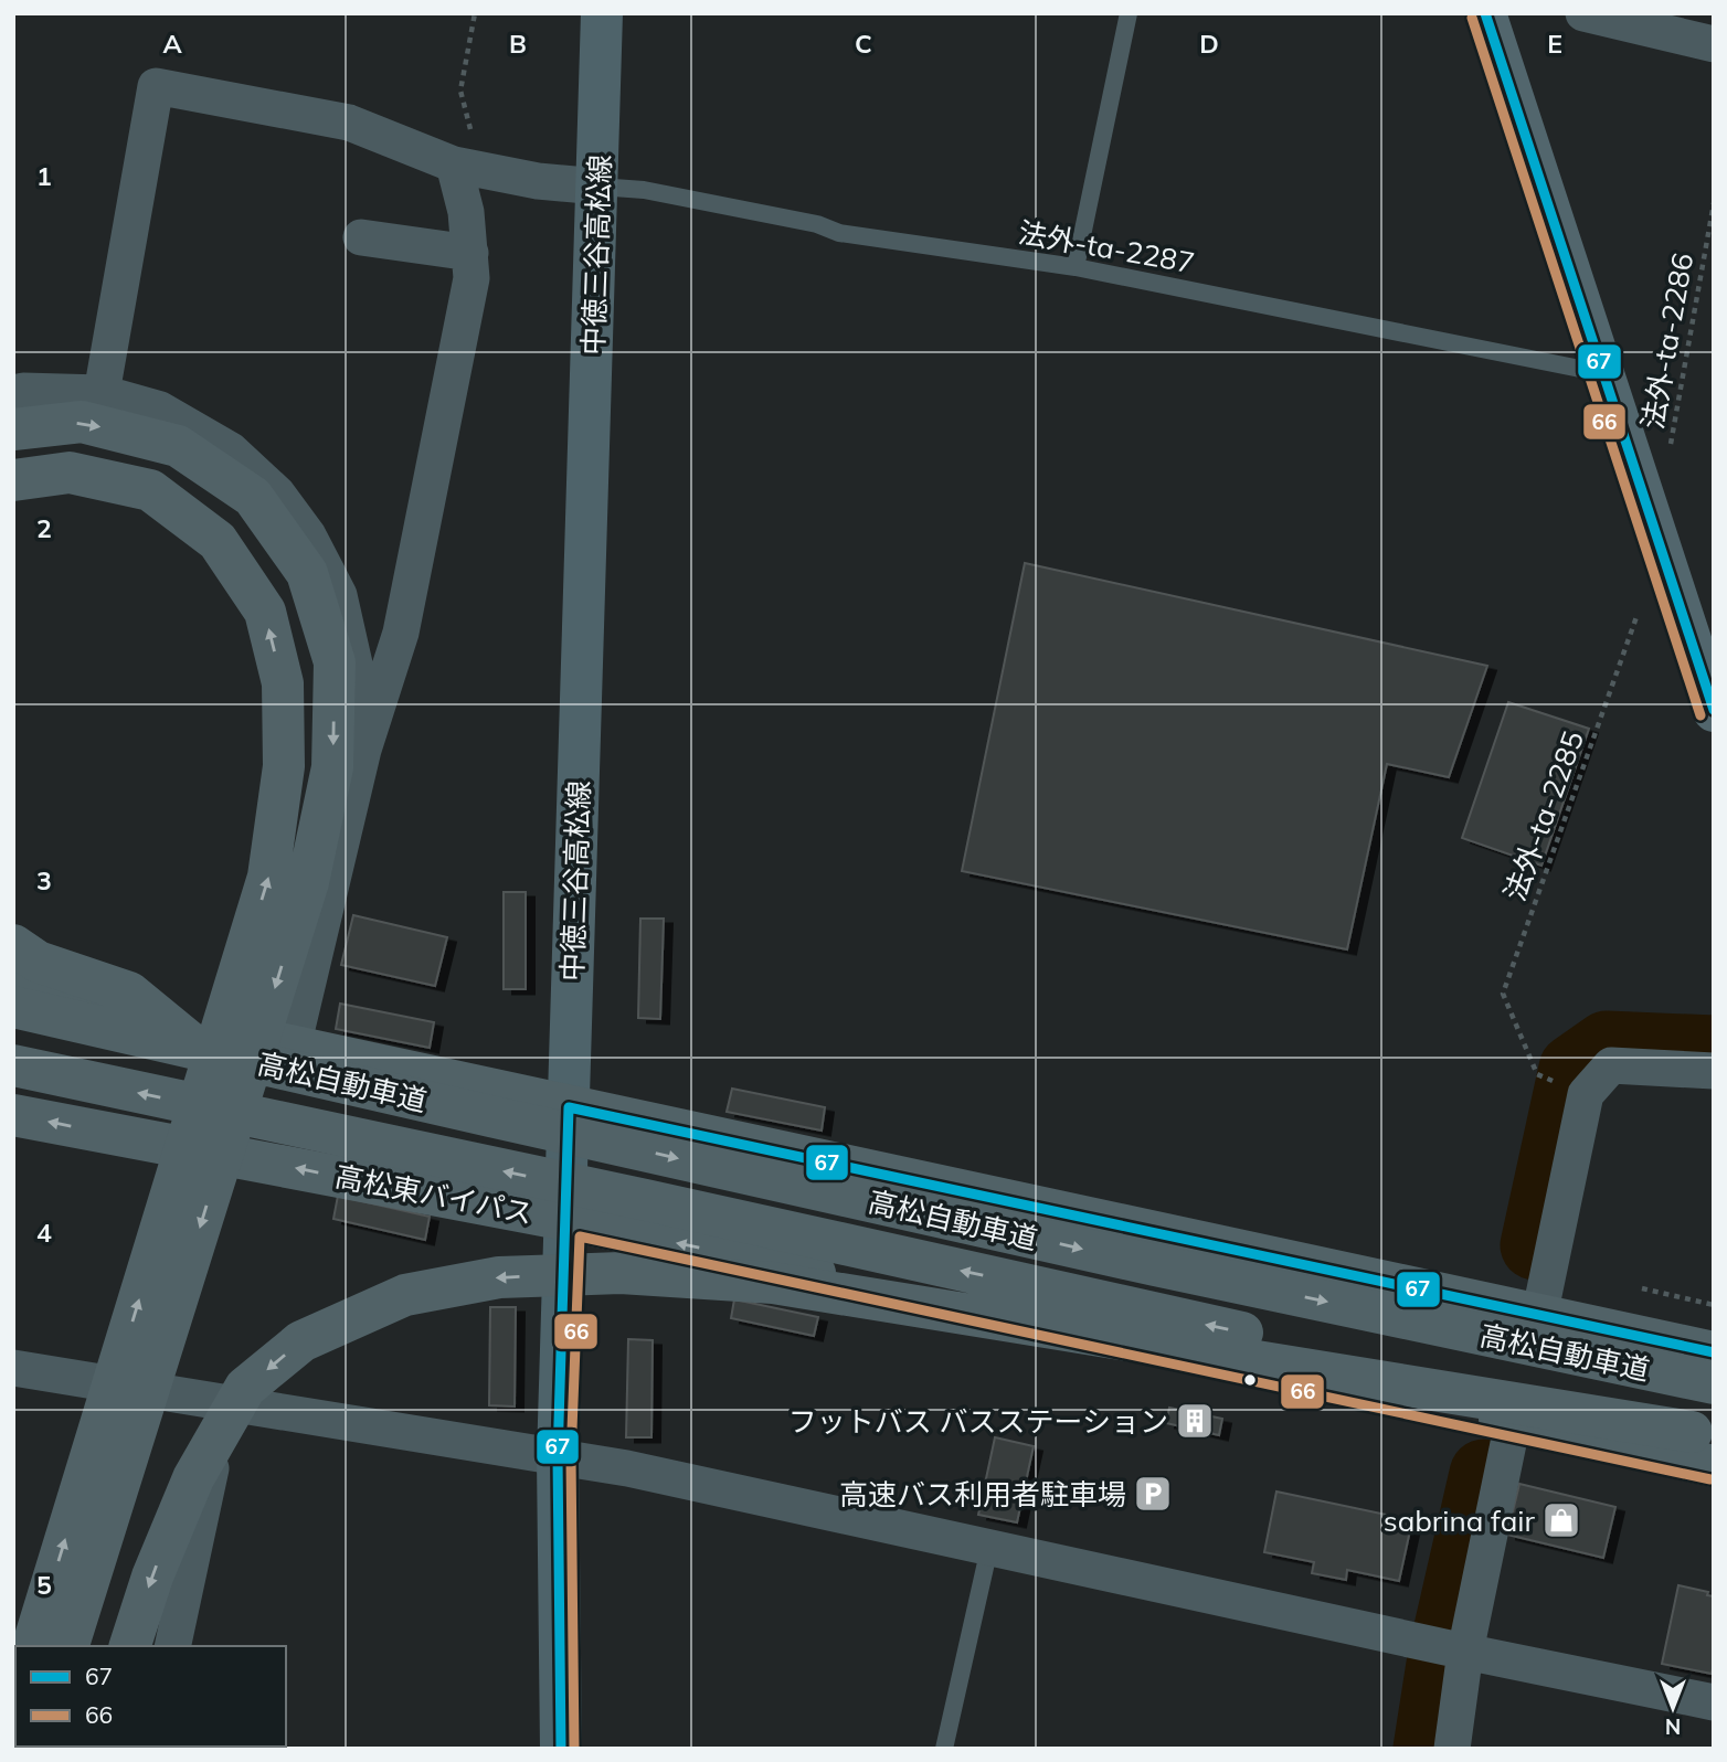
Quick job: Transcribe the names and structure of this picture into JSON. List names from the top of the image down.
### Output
{
  "streets": {
    "highway": ["高松自動車道", "高松東バイパス"],
    "main road": ["中徳三谷高松線"],
    "lane": ["法外-ta-2287"],
    "path": ["法外-ta-2286", "法外-ta-2285"]
  },
  "crossings": [
    ["法外-ta-2287", "中徳三谷高松線"],
    ["中徳三谷高松線", "高松東バイパス"],
    ["高松自動車道", "高松東バイパス"]
  ],
  "places": {
    "building": ["フットバス バスステーション"],
    "parking": ["高速バス利用者駐車場"],
    "shop": ["sabrina fair"]
  },
  "lines": ["transit line 67", "transit line 66"],
  "legend": ["67", "66"],
  "north": "bottom",
  "grid": {
    "columns": [
      "A",
      "B",
      "C",
      "D",
      "E"
    ],
    "rows": [
      "1",
      "2",
      "3",
      "4",
      "5"
    ]
  }
}
